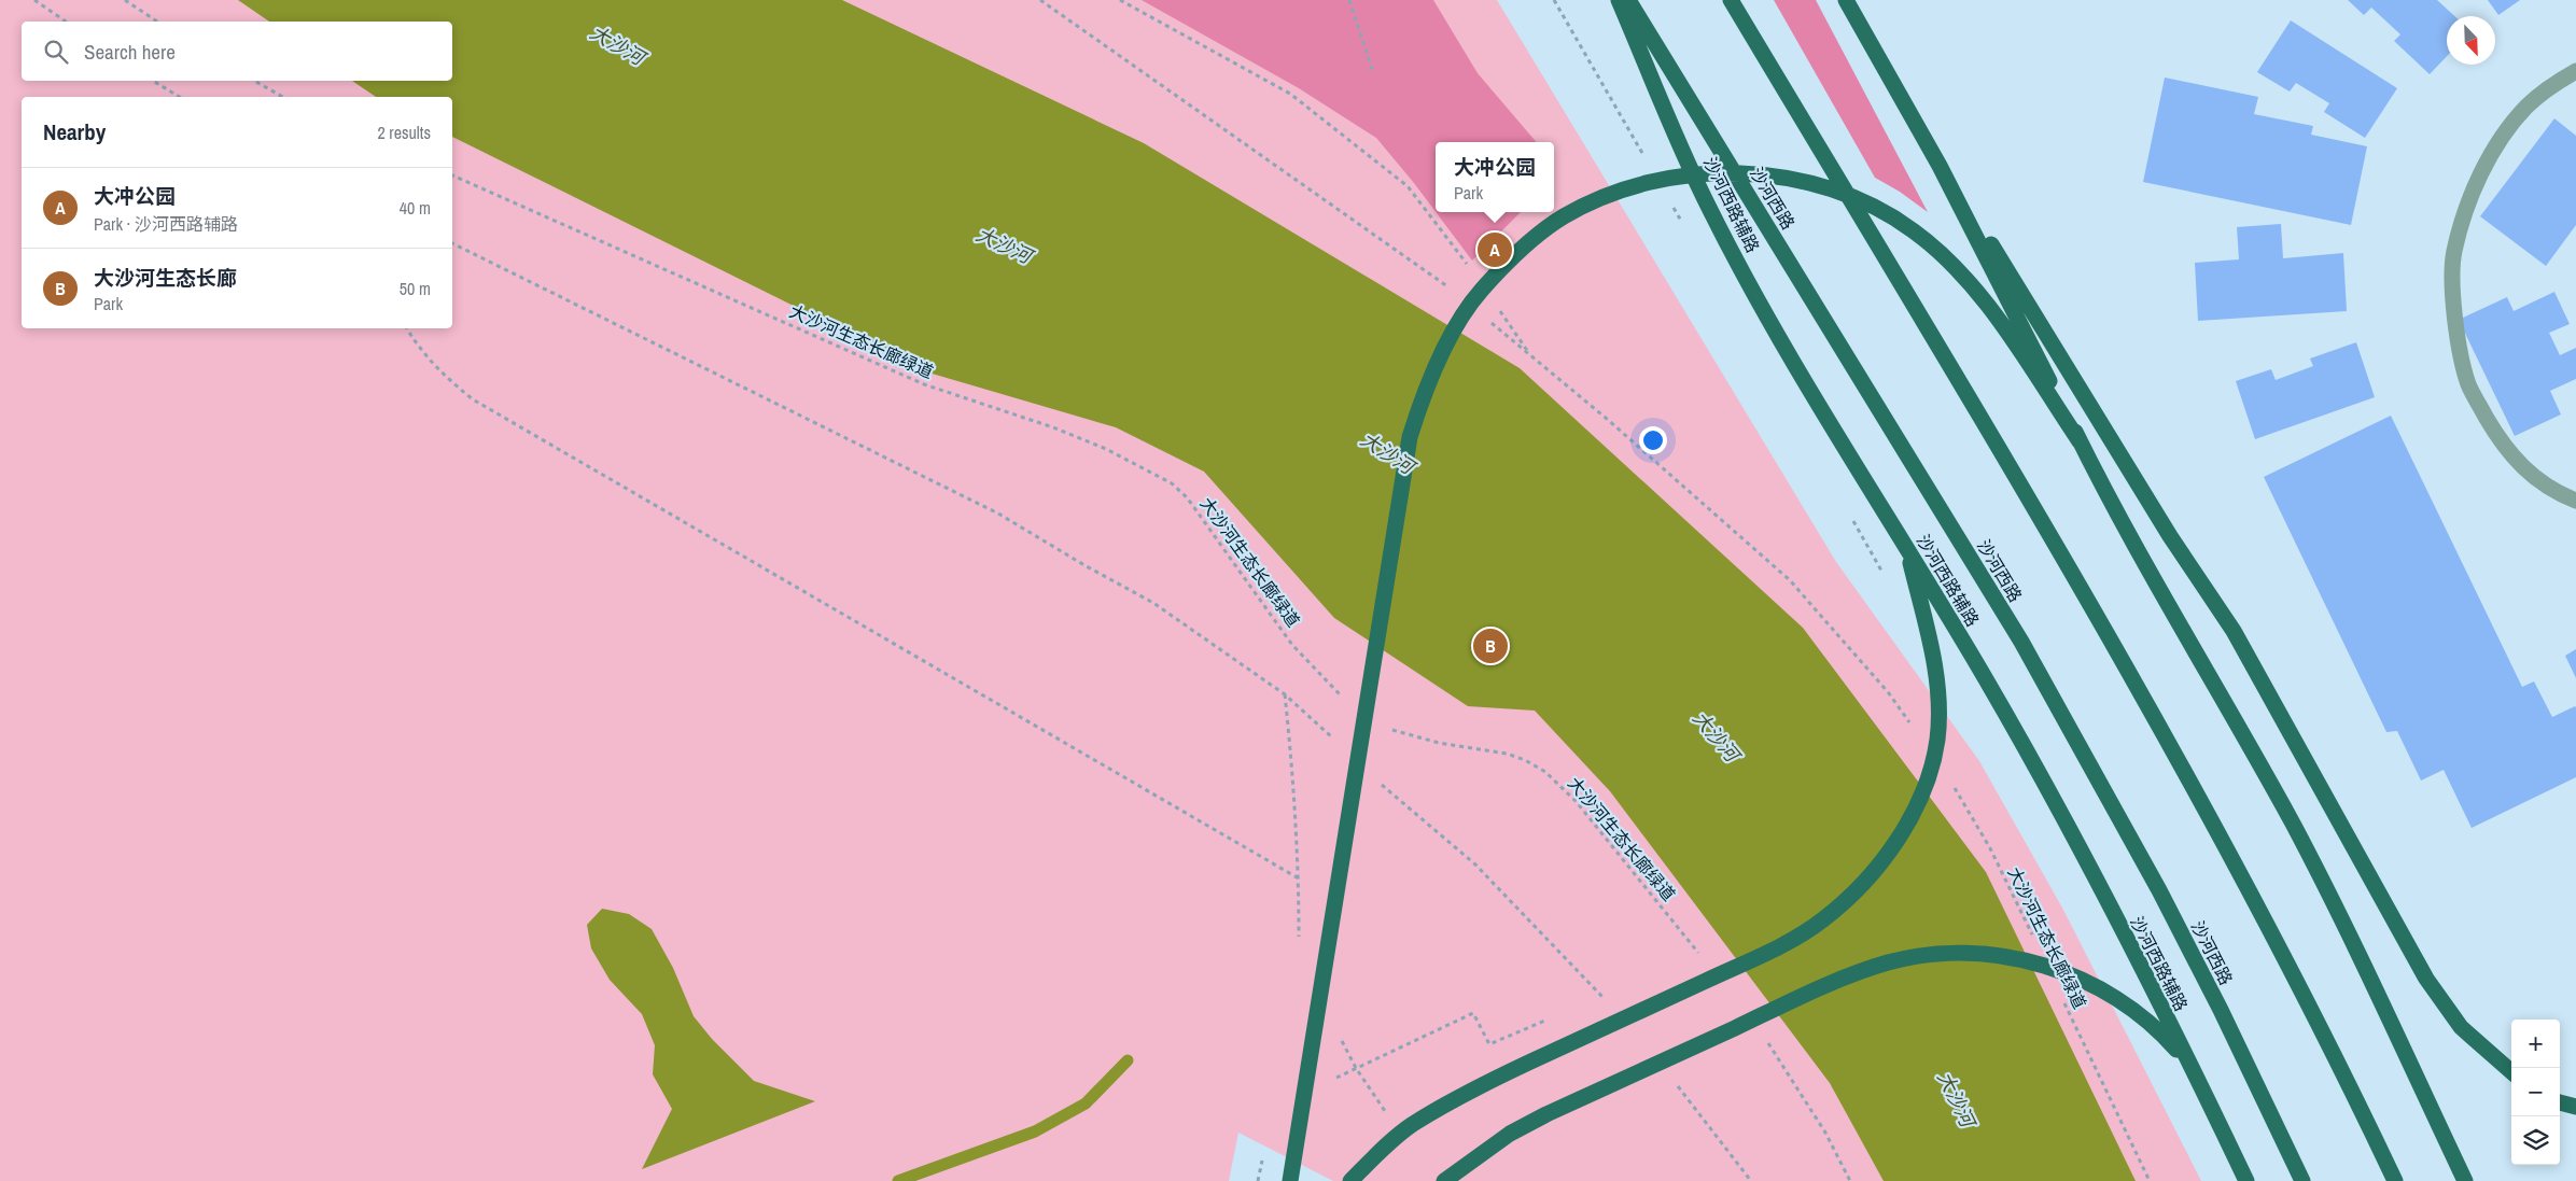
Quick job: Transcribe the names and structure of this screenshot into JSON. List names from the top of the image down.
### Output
{
  "streets": {
    "main road": ["沙河西路", "沙河西路辅路"],
    "path": ["大沙河生态长廊绿道"]
  },
  "water": ["大沙河"],
  "north": "bottom right",
  "page": {
    "search": "Search here",
    "heading": ["Nearby", "2 results"],
    "popup": ["大冲公园", "Park"],
    "list": [
      {
        "mark": "A",
        "name": "大冲公园",
        "note": "Park · 沙河西路辅路",
        "value": "40 m"
      },
      {
        "mark": "B",
        "name": "大沙河生态长廊",
        "note": "Park",
        "value": "50 m"
      }
    ],
    "pins": ["A", "B"],
    "map_buttons": ["+", "−"]
  }
}
